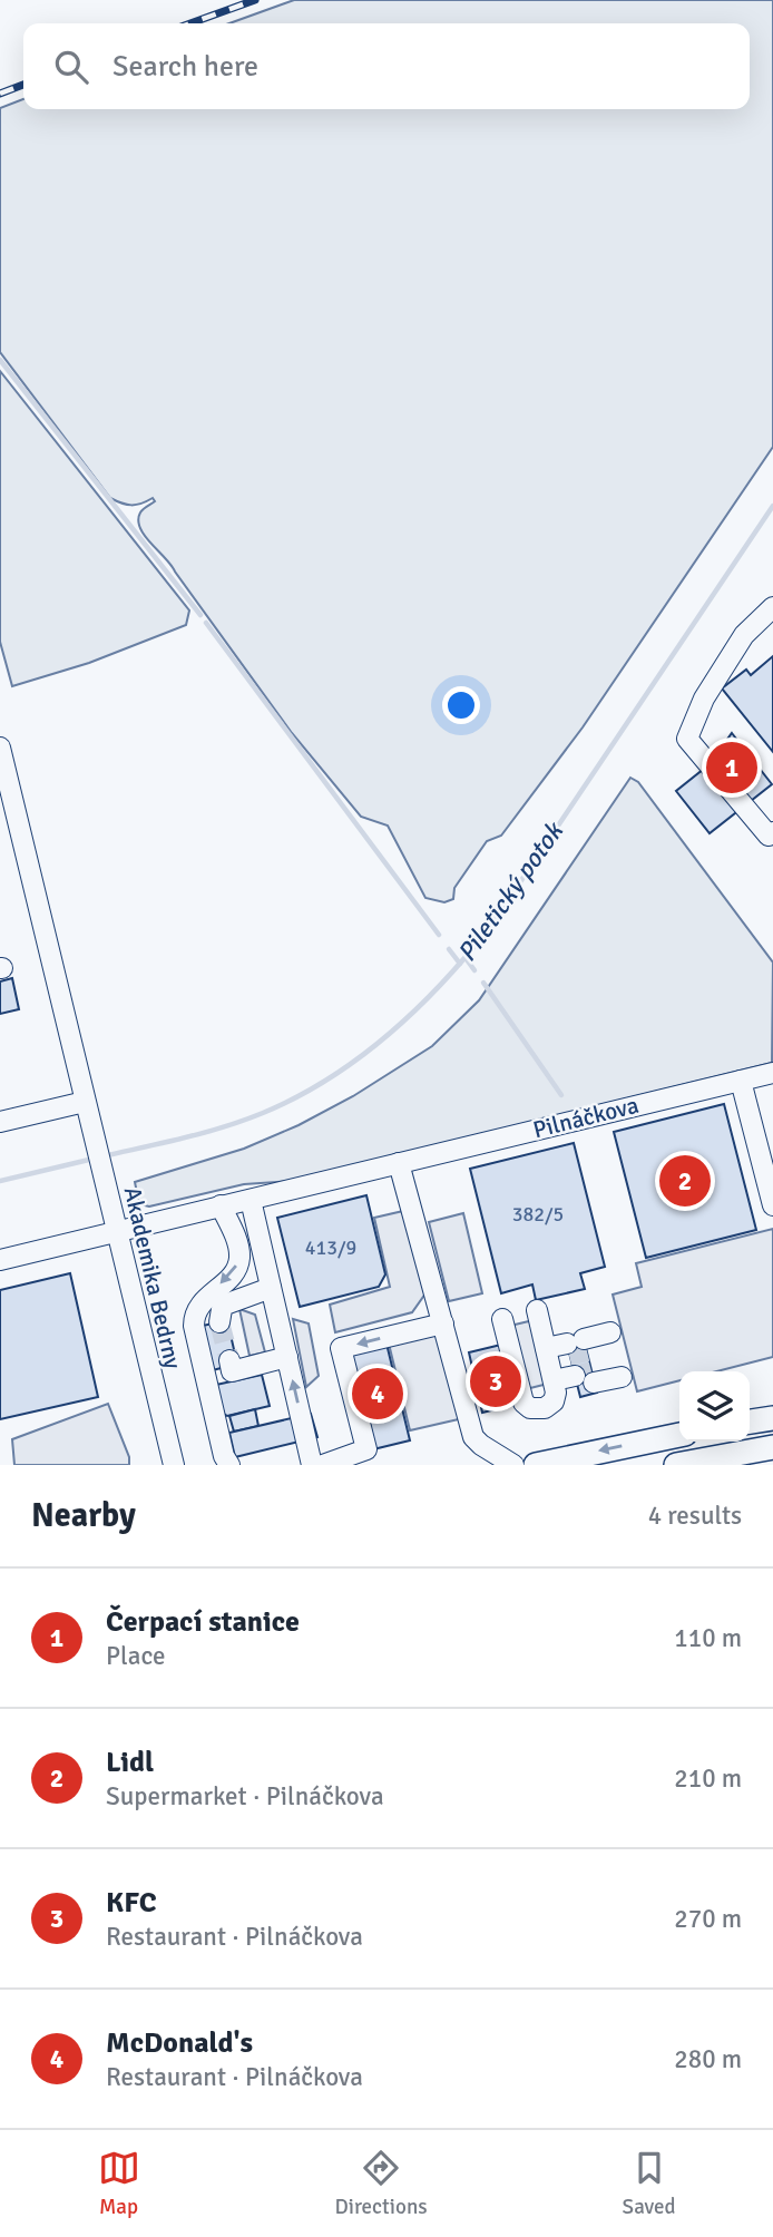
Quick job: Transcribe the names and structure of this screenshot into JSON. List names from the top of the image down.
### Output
{
  "streets": {
    "street": ["Pilnáčkova", "Akademika Bedrny"]
  },
  "crossings": [
    ["Pilnáčkova", "Akademika Bedrny"]
  ],
  "water": ["Piletický potok"],
  "house_numbers": ["382/5", "413/9"],
  "page": {
    "search": "Search here",
    "pins": [
      "1",
      "2",
      "3",
      "4"
    ],
    "heading": ["Nearby", "4 results"],
    "list": [
      {
        "mark": "1",
        "name": "Čerpací stanice",
        "note": "Place",
        "value": "110 m"
      },
      {
        "mark": "2",
        "name": "Lidl",
        "note": "Supermarket · Pilnáčkova",
        "value": "210 m"
      },
      {
        "mark": "3",
        "name": "KFC",
        "note": "Restaurant · Pilnáčkova",
        "value": "270 m"
      },
      {
        "mark": "4",
        "name": "McDonald's",
        "note": "Restaurant · Pilnáčkova",
        "value": "280 m"
      }
    ],
    "nav": ["Map", "Directions", "Saved"]
  }
}
